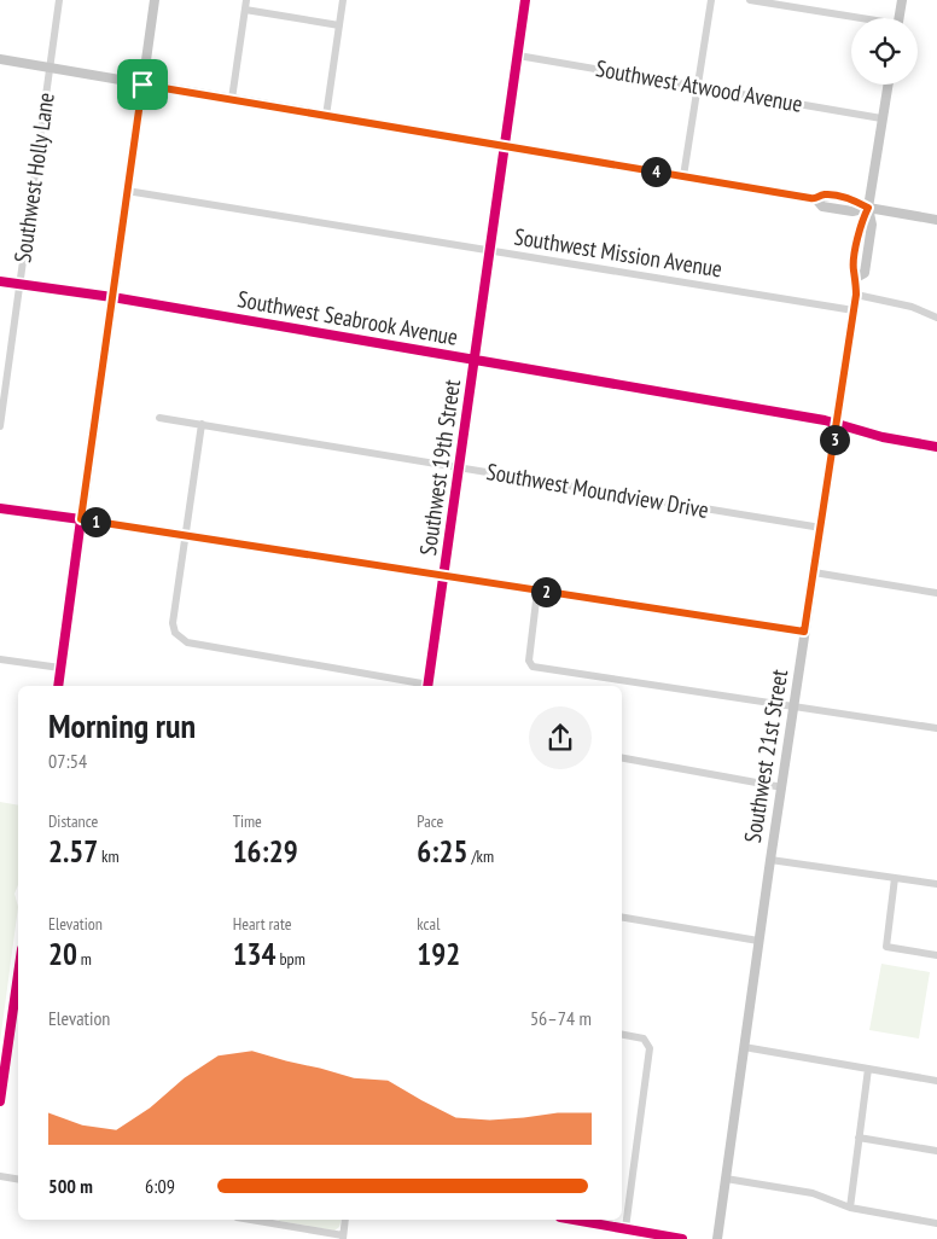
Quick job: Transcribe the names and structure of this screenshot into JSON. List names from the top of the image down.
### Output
{
  "streets": {
    "main road": ["Southwest 21st Street"],
    "street": [
      "Southwest Atwood Avenue",
      "Southwest Holly Lane",
      "Southwest Mission Avenue",
      "Southwest Seabrook Avenue",
      "Southwest 19th Street",
      "Southwest Moundview Drive"
    ]
  },
  "crossings": [
    ["Southwest Atwood Avenue", "Southwest 19th Street"],
    ["Southwest Atwood Avenue", "Southwest 21st Street"],
    ["Southwest Holly Lane", "Southwest Seabrook Avenue"],
    ["Southwest Mission Avenue", "Southwest 19th Street"],
    ["Southwest Mission Avenue", "Southwest 21st Street"],
    ["Southwest Seabrook Avenue", "Southwest 19th Street"],
    ["Southwest Seabrook Avenue", "Southwest 21st Street"],
    ["Southwest 19th Street", "Southwest Moundview Drive"],
    ["Southwest Moundview Drive", "Southwest 21st Street"]
  ],
  "page": {
    "pins": [
      "4",
      "3",
      "1",
      "2"
    ],
    "heading": ["Morning run", "07:54"],
    "stats": [
      ["Distance", "2.57 km"],
      ["Time", "16:29"],
      ["Pace", "6:25 /km"],
      ["Elevation", "20 m"],
      ["Heart rate", "134 bpm"],
      ["kcal", "192"]
    ],
    "chart": ["Elevation", "56–74 m"],
    "list": [
      {
        "name": "500 m",
        "note": "6:09"
      }
    ]
  }
}
